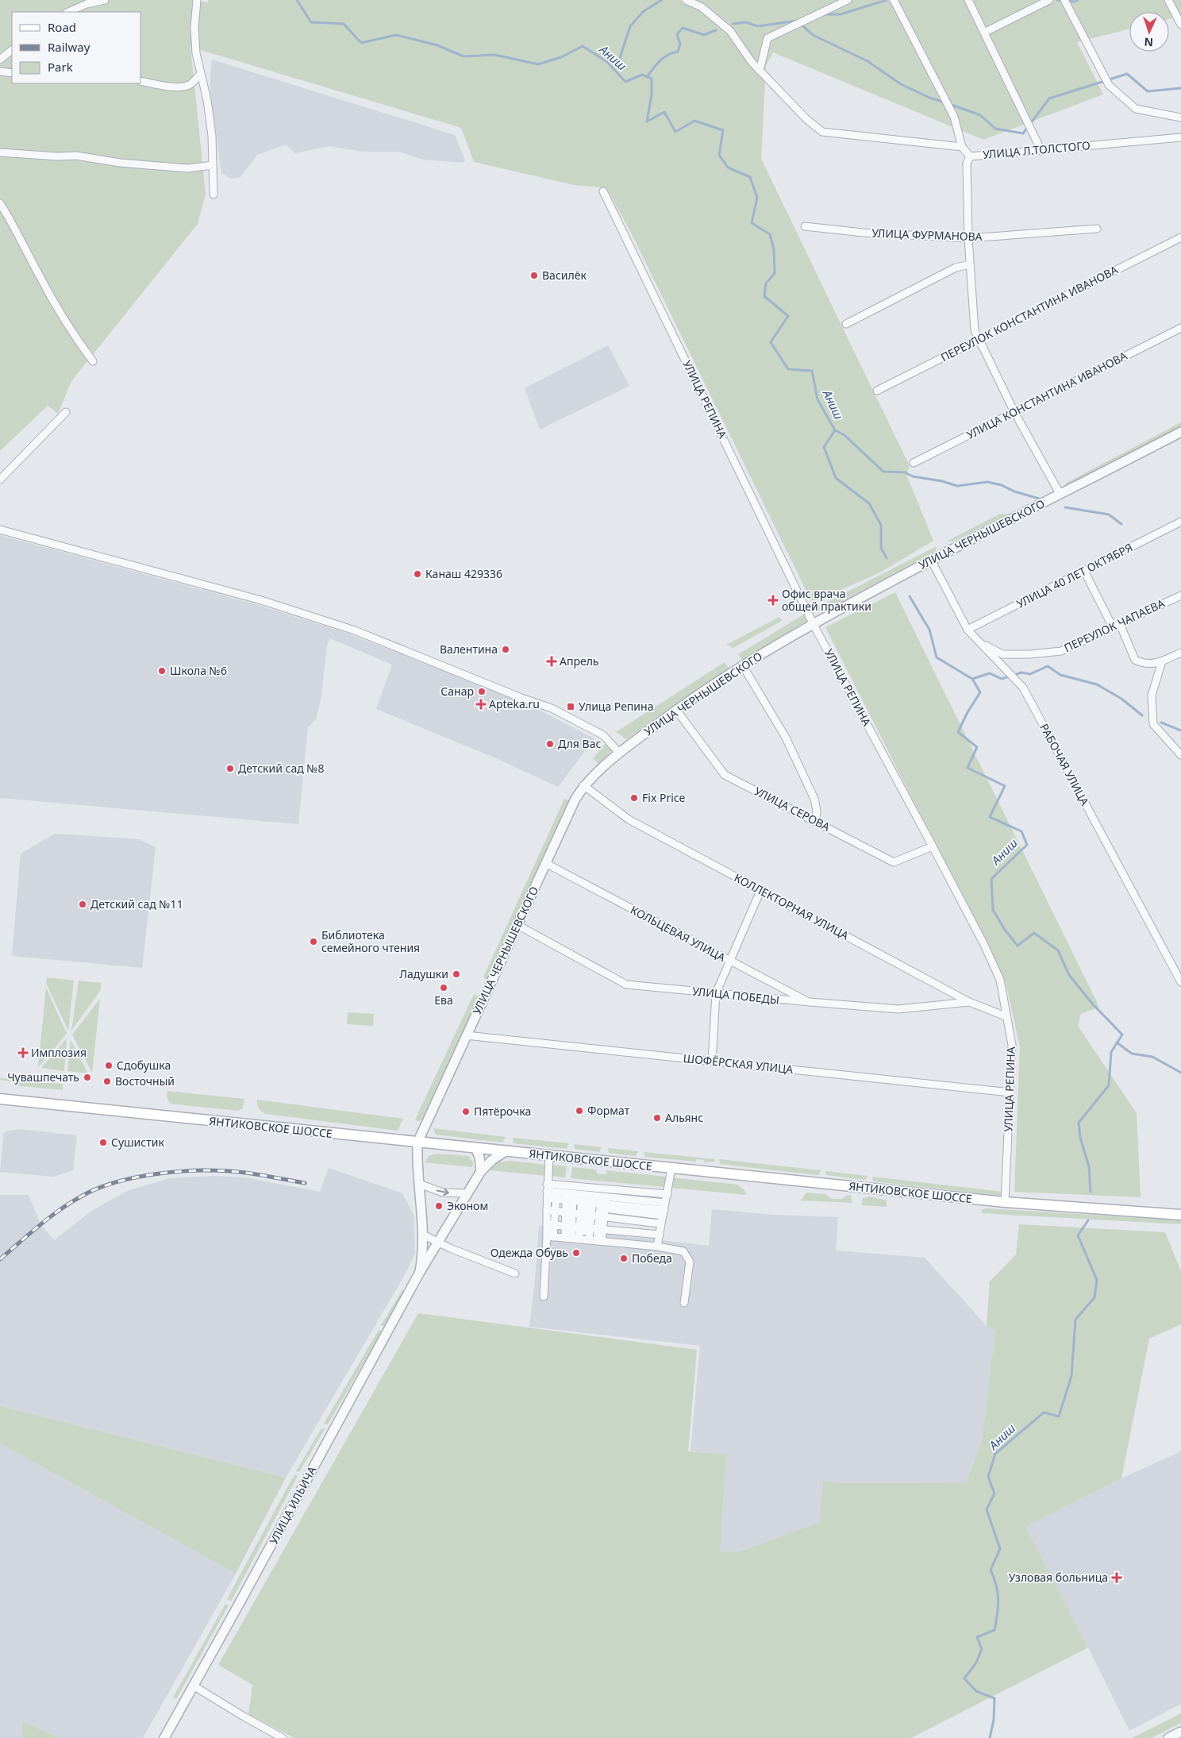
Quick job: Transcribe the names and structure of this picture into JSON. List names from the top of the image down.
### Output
{
  "streets": {
    "main road": ["ЯНТИКОВСКОЕ ШОССЕ"],
    "street": [
      "УЛИЦА Л.ТОЛСТОГО",
      "УЛИЦА ФУРМАНОВА",
      "ПЕРЕУЛОК КОНСТАНТИНА ИВАНОВА",
      "УЛИЦА КОНСТАНТИНА ИВАНОВА",
      "УЛИЦА РЕПИНА",
      "УЛИЦА ЧЕРНЫШЕВСКОГО",
      "УЛИЦА 40 ЛЕТ ОКТЯБРЯ",
      "ПЕРЕУЛОК ЧАПАЕВА",
      "РАБОЧАЯ УЛИЦА",
      "УЛИЦА СЕРОВА",
      "КОЛЛЕКТОРНАЯ УЛИЦА",
      "КОЛЬЦЕВАЯ УЛИЦА",
      "УЛИЦА ПОБЕДЫ",
      "ШОФЁРСКАЯ УЛИЦА",
      "УЛИЦА ИЛЬИЧА"
    ]
  },
  "crossings": [
    ["УЛИЦА РЕПИНА", "УЛИЦА ЧЕРНЫШЕВСКОГО"],
    ["УЛИЦА РЕПИНА", "УЛИЦА СЕРОВА"],
    ["УЛИЦА РЕПИНА", "КОЛЛЕКТОРНАЯ УЛИЦА"],
    ["УЛИЦА РЕПИНА", "ШОФЁРСКАЯ УЛИЦА"],
    ["УЛИЦА РЕПИНА", "ЯНТИКОВСКОЕ ШОССЕ"],
    ["УЛИЦА ЧЕРНЫШЕВСКОГО", "РАБОЧАЯ УЛИЦА"],
    ["УЛИЦА ЧЕРНЫШЕВСКОГО", "УЛИЦА СЕРОВА"],
    ["УЛИЦА ЧЕРНЫШЕВСКОГО", "КОЛЛЕКТОРНАЯ УЛИЦА"],
    ["УЛИЦА ЧЕРНЫШЕВСКОГО", "КОЛЬЦЕВАЯ УЛИЦА"],
    ["УЛИЦА ЧЕРНЫШЕВСКОГО", "УЛИЦА ПОБЕДЫ"],
    ["УЛИЦА ЧЕРНЫШЕВСКОГО", "ШОФЁРСКАЯ УЛИЦА"],
    ["УЛИЦА ЧЕРНЫШЕВСКОГО", "ЯНТИКОВСКОЕ ШОССЕ"],
    ["УЛИЦА ЧЕРНЫШЕВСКОГО", "УЛИЦА ИЛЬИЧА"],
    ["УЛИЦА 40 ЛЕТ ОКТЯБРЯ", "РАБОЧАЯ УЛИЦА"],
    ["ПЕРЕУЛОК ЧАПАЕВА", "РАБОЧАЯ УЛИЦА"],
    ["КОЛЛЕКТОРНАЯ УЛИЦА", "УЛИЦА ПОБЕДЫ"],
    ["КОЛЬЦЕВАЯ УЛИЦА", "УЛИЦА ПОБЕДЫ"],
    ["ЯНТИКОВСКОЕ ШОССЕ", "УЛИЦА ИЛЬИЧА"]
  ],
  "water": ["Аниш"],
  "places": {
    "other": [
      "Василёк",
      "Канаш 429336",
      "Валентина",
      "Школа №6",
      "Санар",
      "Для Вас",
      "Детский сад №8",
      "Fix Price",
      "Детский сад №11",
      "Библиотека семейного чтения",
      "Ладушки",
      "Ева",
      "Сдобушка",
      "Чувашпечать",
      "Восточный",
      "Формат",
      "Пятёрочка",
      "Альянс",
      "Сушистик",
      "Эконом",
      "Одежда Обувь",
      "Победа"
    ],
    "health": [
      "Офис врача общей практики",
      "Апрель",
      "Apteka.ru",
      "Имплозия",
      "Узловая больница"
    ],
    "transit": ["Улица Репина"]
  },
  "legend": ["Road", "Railway", "Park"],
  "north": "bottom"
}
